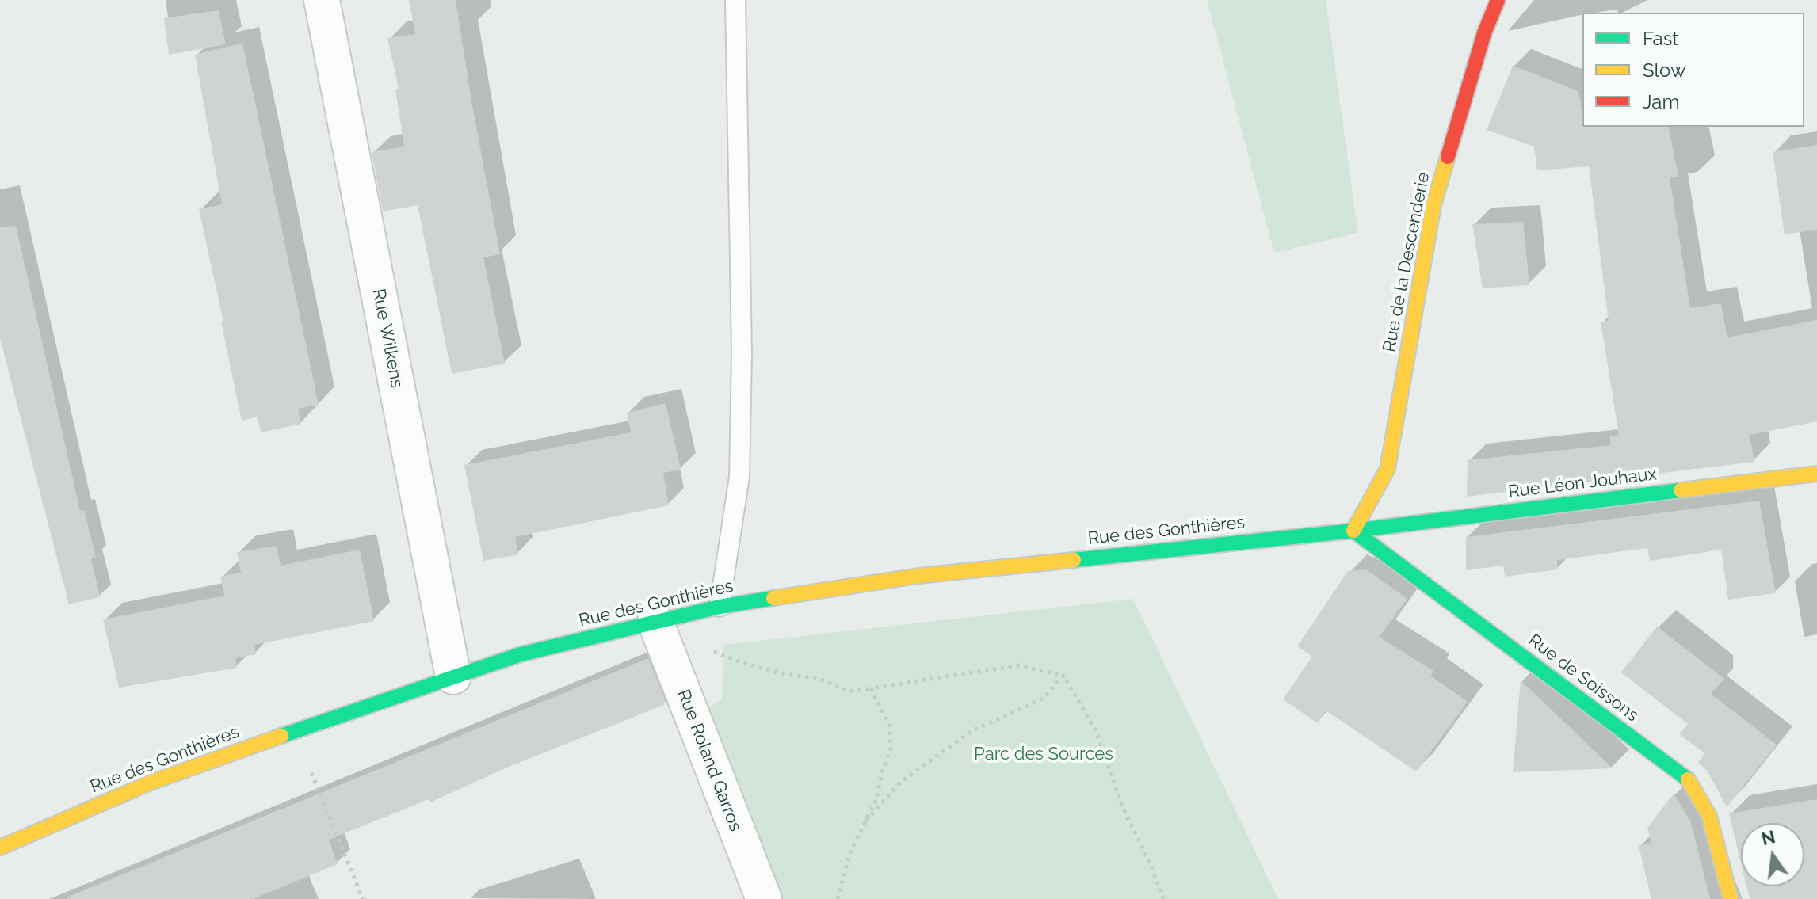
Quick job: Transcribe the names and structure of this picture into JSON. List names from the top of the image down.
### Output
{
  "streets": {
    "street": [
      "Rue de la Descenderie",
      "Rue Wilkens",
      "Rue Léon Jouhaux",
      "Rue des Gonthières",
      "Rue de Soissons",
      "Rue Roland Garros"
    ]
  },
  "crossings": [
    ["Rue de la Descenderie", "Rue Léon Jouhaux"],
    ["Rue de la Descenderie", "Rue des Gonthières"],
    ["Rue de la Descenderie", "Rue de Soissons"],
    ["Rue Wilkens", "Rue des Gonthières"],
    ["Rue Léon Jouhaux", "Rue des Gonthières"],
    ["Rue Léon Jouhaux", "Rue de Soissons"],
    ["Rue des Gonthières", "Rue de Soissons"],
    ["Rue des Gonthières", "Rue Roland Garros"]
  ],
  "parks": ["Parc des Sources"],
  "legend": ["Fast", "Slow", "Jam"],
  "north": "top"
}
